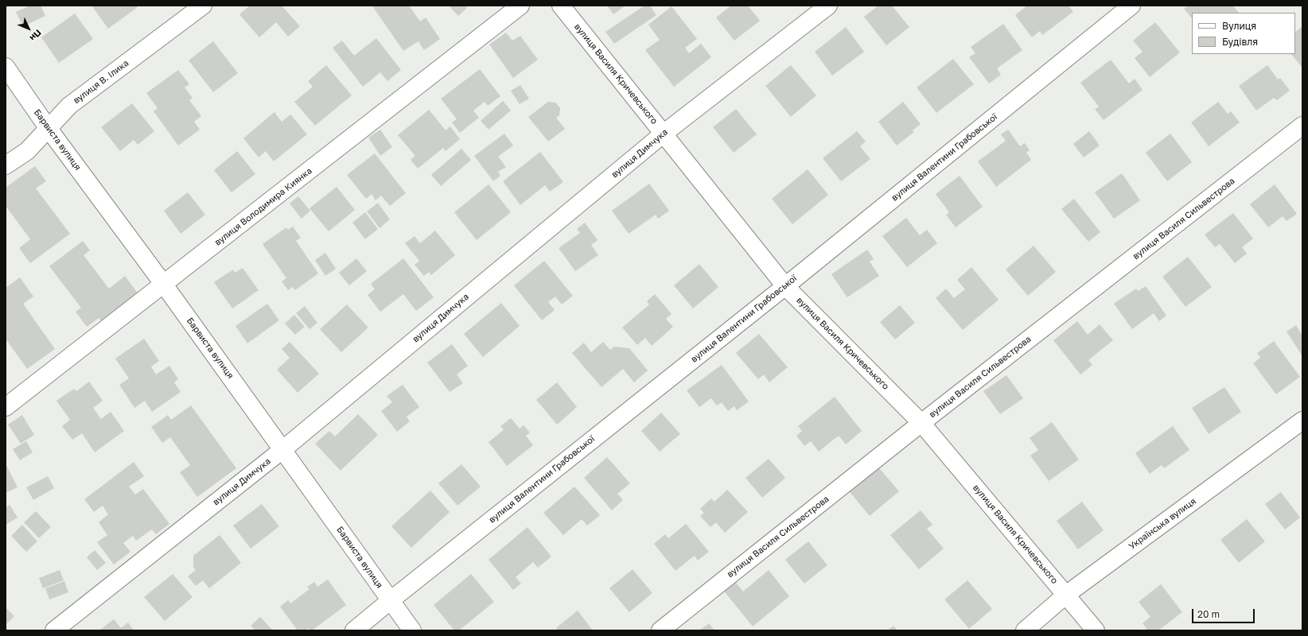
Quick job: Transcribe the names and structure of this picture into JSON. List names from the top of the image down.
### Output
{
  "streets": {
    "street": [
      "вулиця Василя Кричевського",
      "вулиця В. Ілика",
      "Барвиста вулиця",
      "вулиця Димчука",
      "вулиця Валентини Грабовської",
      "вулиця Володимира Киянка",
      "вулиця Василя Сильвестрова",
      "Українська вулиця"
    ]
  },
  "crossings": [
    ["вулиця Василя Кричевського", "вулиця Димчука"],
    ["вулиця Василя Кричевського", "вулиця Валентини Грабовської"],
    ["вулиця Василя Кричевського", "вулиця Василя Сильвестрова"],
    ["вулиця Василя Кричевського", "Українська вулиця"],
    ["вулиця В. Ілика", "Барвиста вулиця"],
    ["Барвиста вулиця", "вулиця Димчука"],
    ["Барвиста вулиця", "вулиця Валентини Грабовської"],
    ["Барвиста вулиця", "вулиця Володимира Киянка"]
  ],
  "legend": ["Вулиця", "Будівля"],
  "scale_bar": "20 m",
  "north": "bottom right"
}
